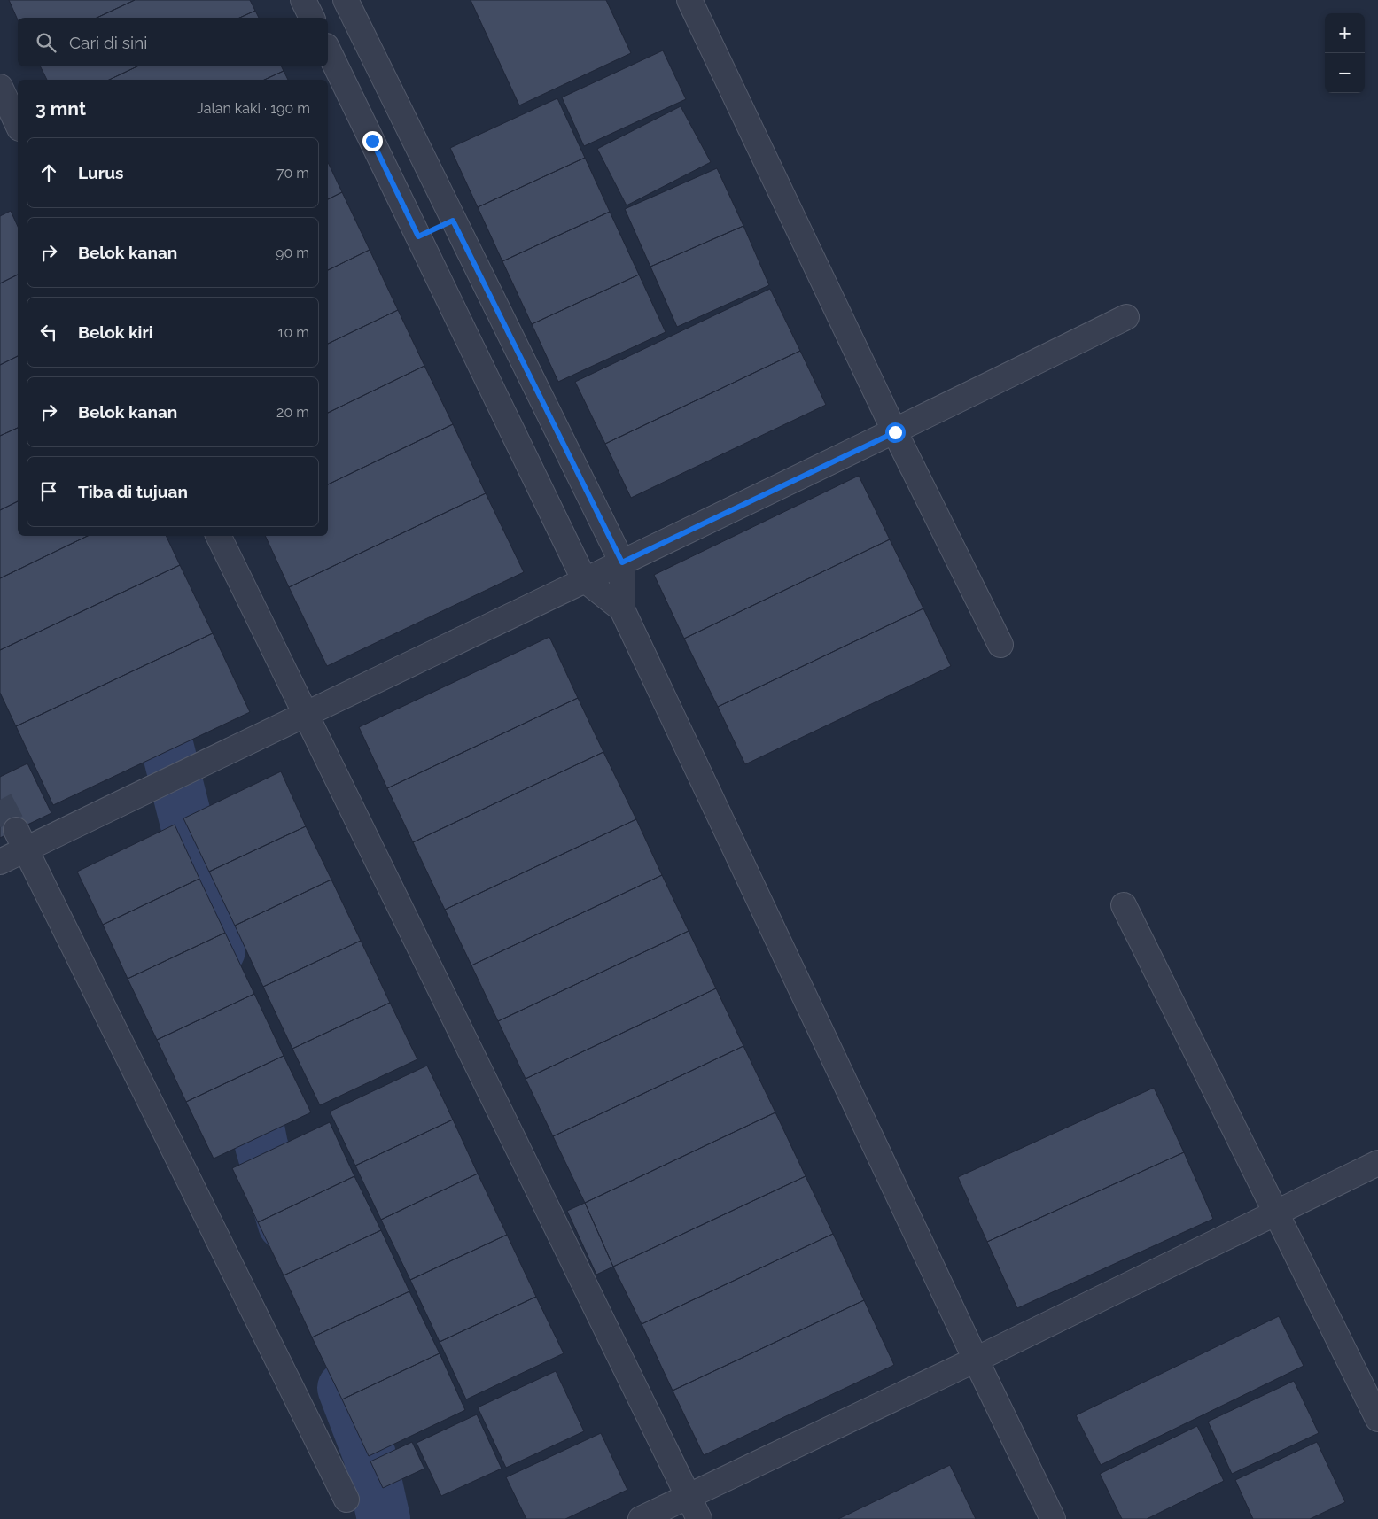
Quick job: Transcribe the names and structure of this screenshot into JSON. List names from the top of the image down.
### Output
{
  "page": {
    "map_buttons": ["+", "−"],
    "search": "Cari di sini",
    "heading": ["3 mnt", "Jalan kaki · 190 m"],
    "list": [
      ["Lurus", "70 m"],
      ["Belok kanan", "90 m"],
      ["Belok kiri", "10 m"],
      ["Belok kanan", "20 m"],
      "Tiba di tujuan"
    ]
  }
}
